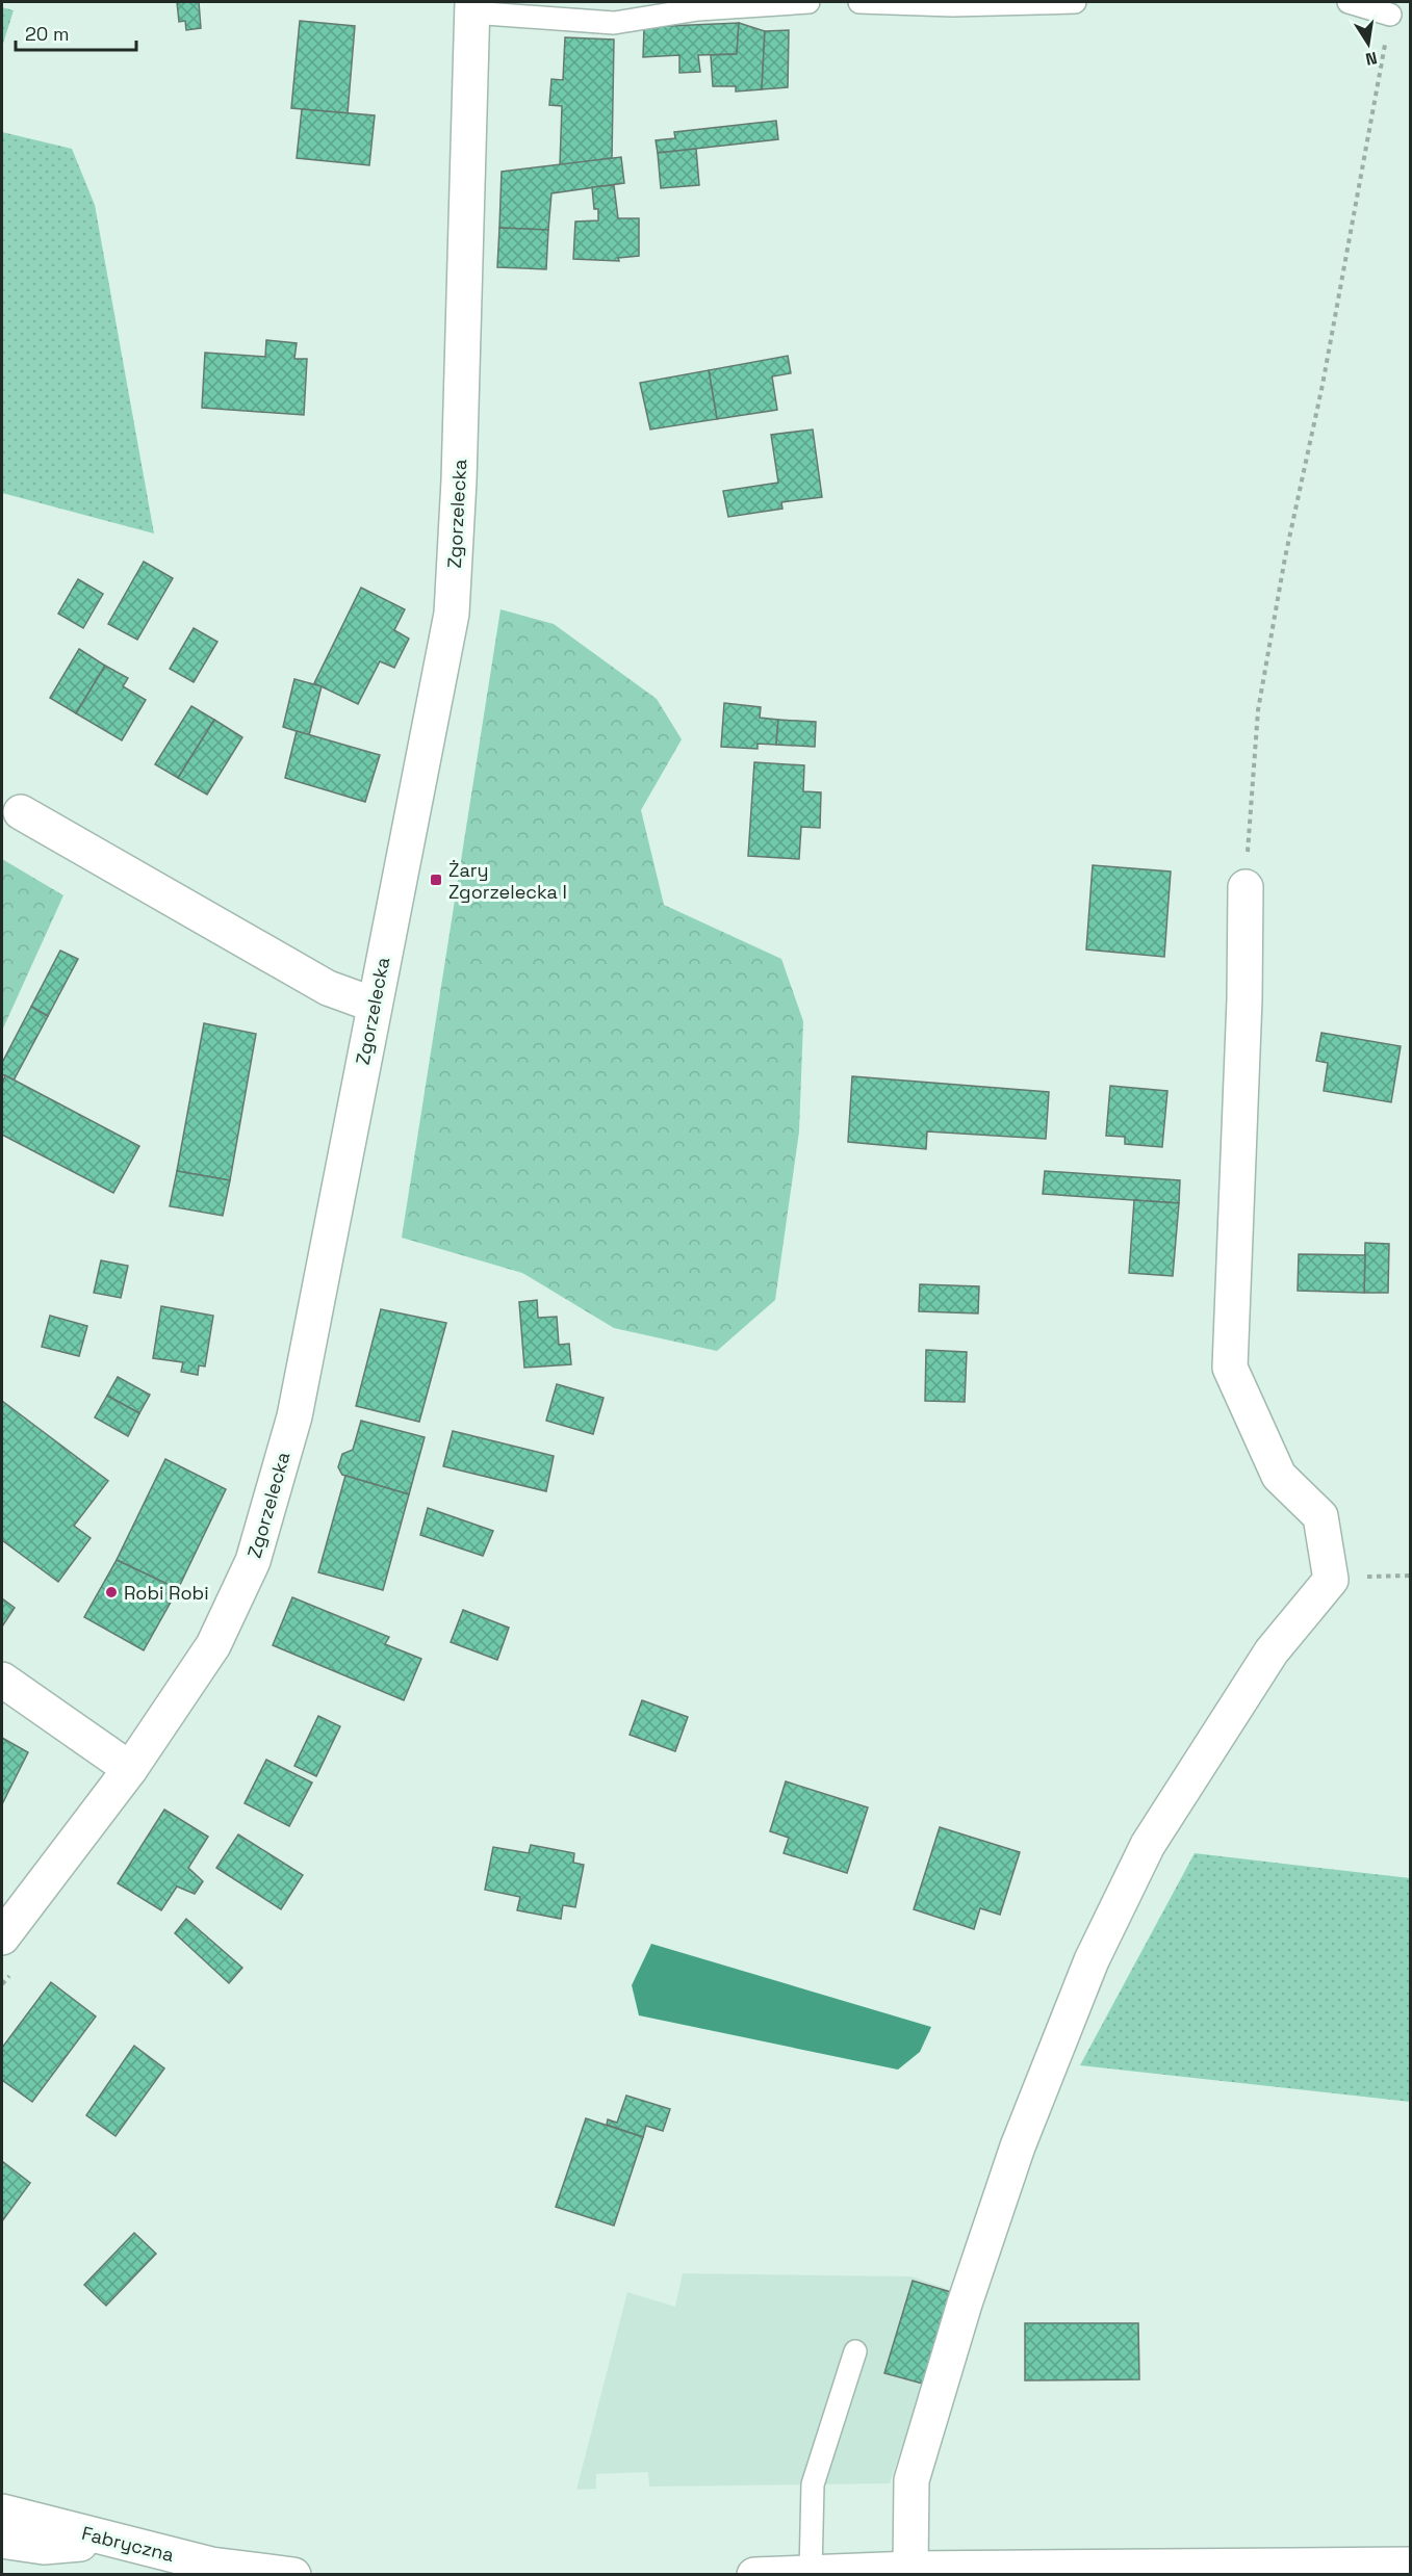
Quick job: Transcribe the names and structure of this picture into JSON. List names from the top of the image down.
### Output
{
  "streets": {
    "street": ["Zgorzelecka", "Fabryczna"]
  },
  "places": {
    "transit": ["Żary Zgorzelecka I"],
    "other": ["Robi Robi"]
  },
  "scale_bar": "20 m",
  "north": "bottom"
}
